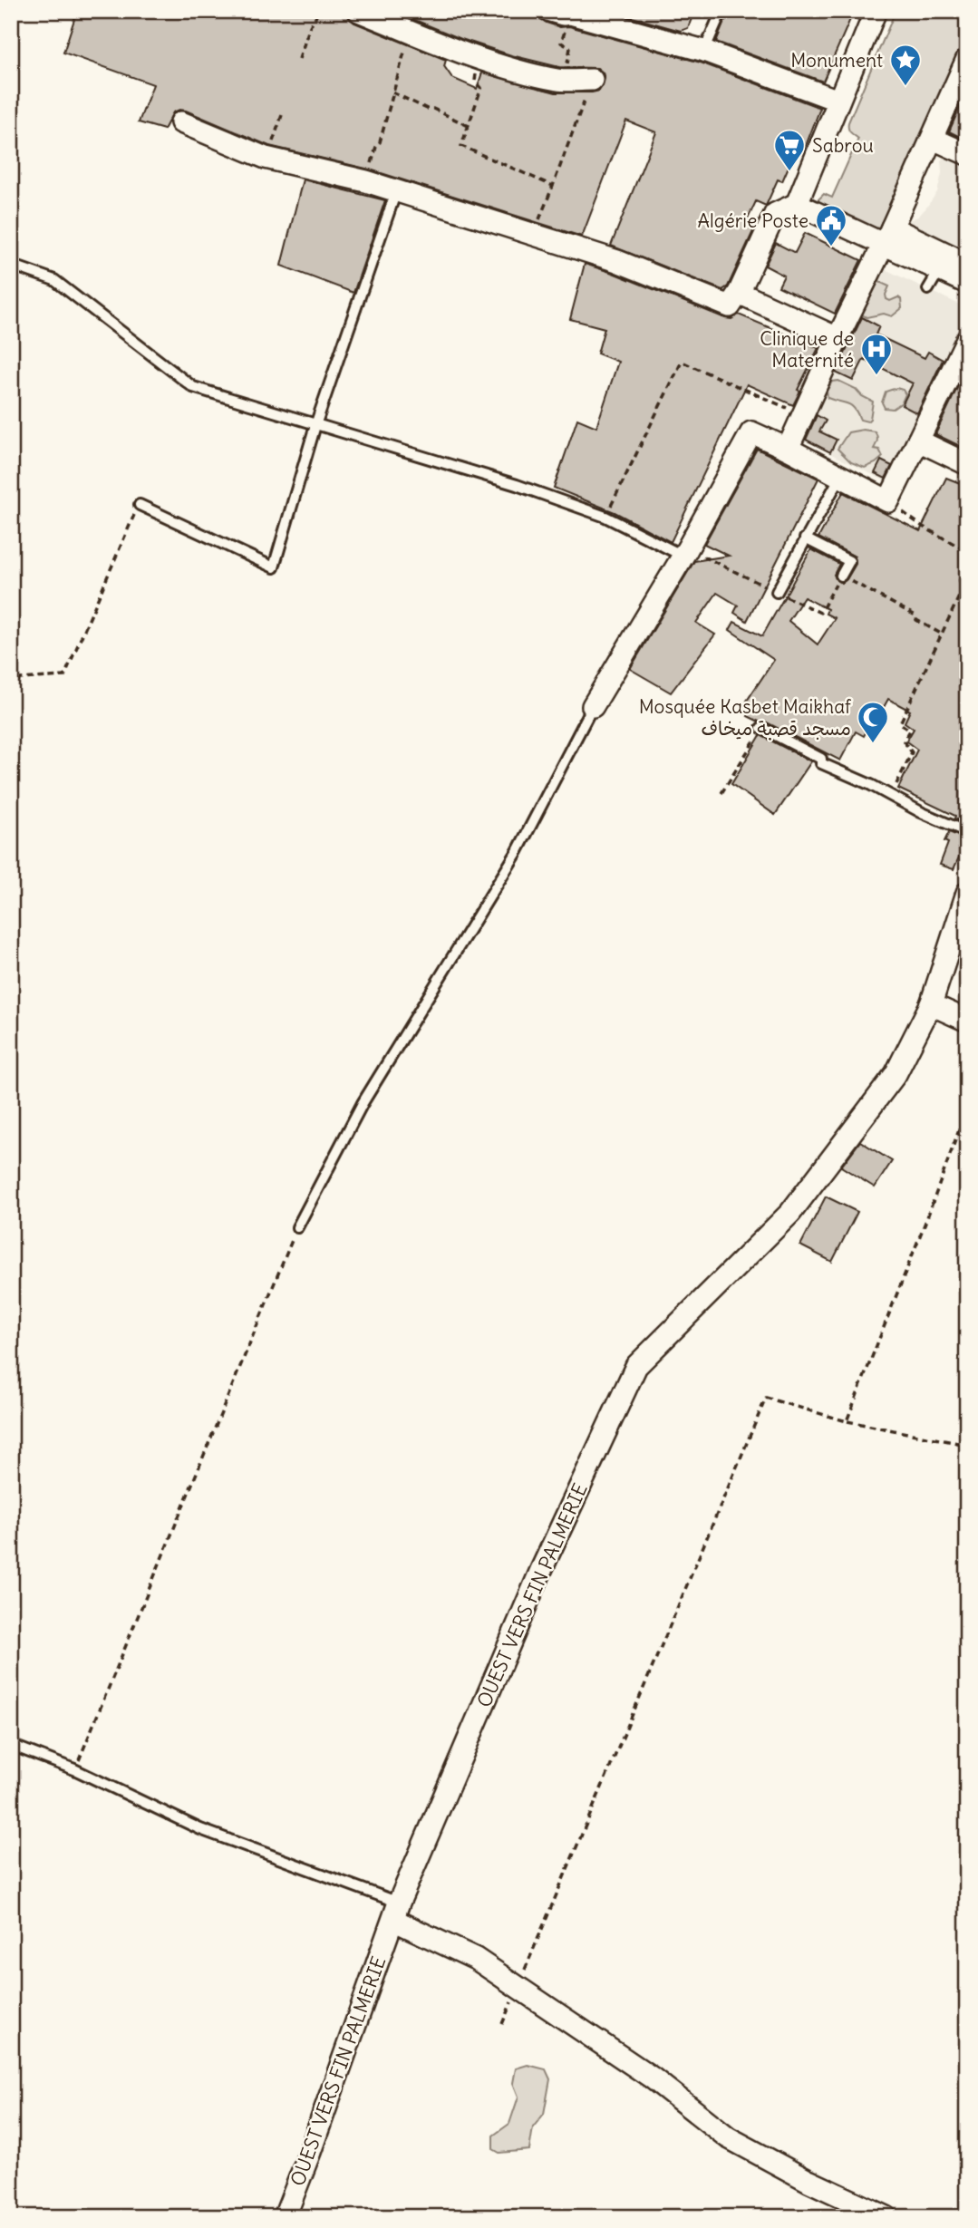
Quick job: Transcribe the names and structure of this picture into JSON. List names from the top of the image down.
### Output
{
  "streets": {
    "street": ["OUEST VERS FIN PALMERIE"]
  },
  "places": {
    "place": ["Monument"],
    "supermarket": ["Sabrou"],
    "public building": ["Algérie Poste"],
    "hospital": ["Clinique de Maternité"],
    "mosque": ["Mosquée Kasbet Maikhaf مسجد قصبة ميخاف"]
  }
}
